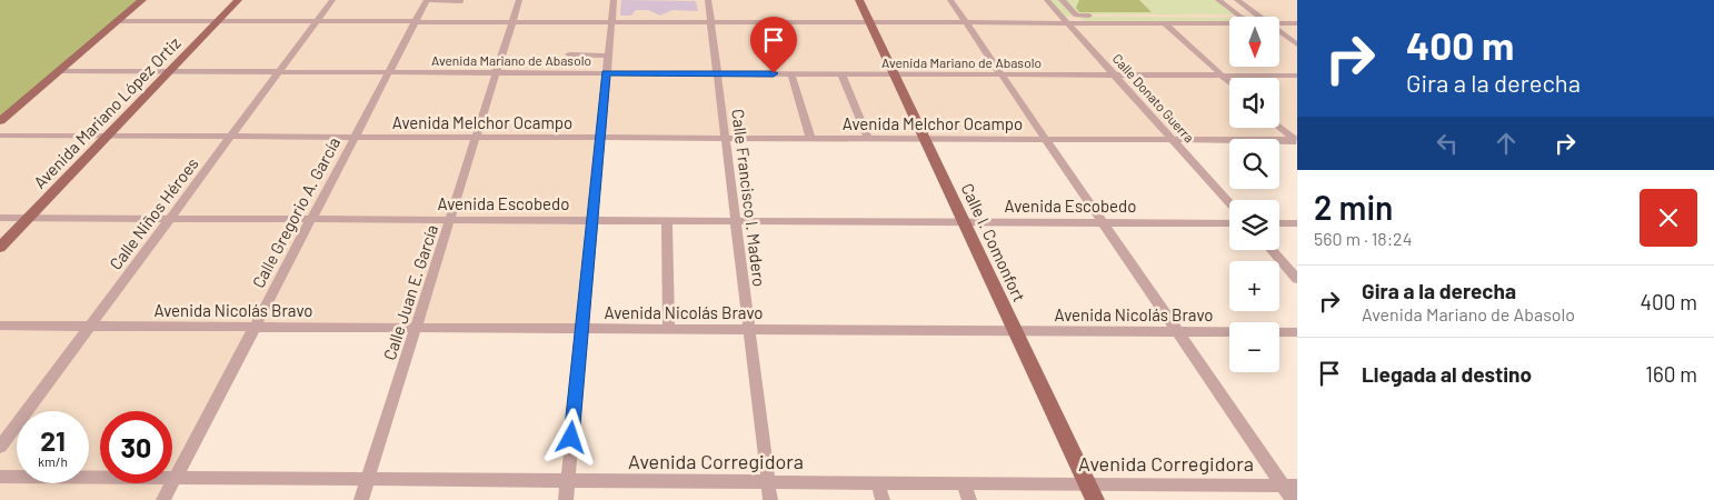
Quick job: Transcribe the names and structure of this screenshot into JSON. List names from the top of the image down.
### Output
{
  "streets": {
    "main road": ["Avenida Mariano López Ortiz", "Calle I. Comonfort"],
    "street": [
      "Avenida Mariano de Abasolo",
      "Calle Donato Guerra",
      "Avenida Melchor Ocampo",
      "Calle Francisco I. Madero",
      "Avenida Escobedo",
      "Calle Gregorio A. García",
      "Calle Niños Héroes",
      "Calle Juan E. García",
      "Avenida Nicolás Bravo",
      "Avenida Corregidora"
    ]
  },
  "crossings": [
    ["Avenida Mariano de Abasolo", "Calle Donato Guerra"],
    ["Avenida Mariano de Abasolo", "Avenida Mariano López Ortiz"],
    ["Avenida Mariano de Abasolo", "Calle Francisco I. Madero"],
    ["Avenida Mariano de Abasolo", "Calle Gregorio A. García"],
    ["Avenida Mariano de Abasolo", "Calle Niños Héroes"],
    ["Avenida Mariano de Abasolo", "Calle I. Comonfort"],
    ["Avenida Mariano de Abasolo", "Calle Juan E. García"],
    ["Calle Donato Guerra", "Avenida Melchor Ocampo"],
    ["Avenida Mariano López Ortiz", "Avenida Melchor Ocampo"],
    ["Avenida Mariano López Ortiz", "Avenida Escobedo"],
    ["Avenida Melchor Ocampo", "Calle Francisco I. Madero"],
    ["Avenida Melchor Ocampo", "Calle Gregorio A. García"],
    ["Avenida Melchor Ocampo", "Calle Niños Héroes"],
    ["Avenida Melchor Ocampo", "Calle I. Comonfort"],
    ["Avenida Melchor Ocampo", "Calle Juan E. García"],
    ["Calle Francisco I. Madero", "Avenida Escobedo"],
    ["Calle Francisco I. Madero", "Avenida Nicolás Bravo"],
    ["Calle Francisco I. Madero", "Avenida Corregidora"],
    ["Avenida Escobedo", "Calle Gregorio A. García"],
    ["Avenida Escobedo", "Calle Niños Héroes"],
    ["Avenida Escobedo", "Calle I. Comonfort"],
    ["Avenida Escobedo", "Calle Juan E. García"],
    ["Calle Gregorio A. García", "Avenida Nicolás Bravo"],
    ["Calle Gregorio A. García", "Avenida Corregidora"],
    ["Calle Niños Héroes", "Avenida Nicolás Bravo"],
    ["Calle I. Comonfort", "Avenida Nicolás Bravo"],
    ["Calle I. Comonfort", "Avenida Corregidora"],
    ["Calle Juan E. García", "Avenida Nicolás Bravo"],
    ["Calle Juan E. García", "Avenida Corregidora"]
  ],
  "north": "bottom",
  "page": {
    "turn": ["400 m", "Gira a la derecha"],
    "map_buttons": ["+", "−"],
    "heading": ["2 min", "560 m · 18:24"],
    "list": [
      {
        "name": "Gira a la derecha",
        "note": "Avenida Mariano de Abasolo",
        "value": "400 m"
      },
      {
        "name": "Llegada al destino",
        "value": "160 m"
      }
    ],
    "speed": "21 km/h",
    "limit": "30"
  }
}
